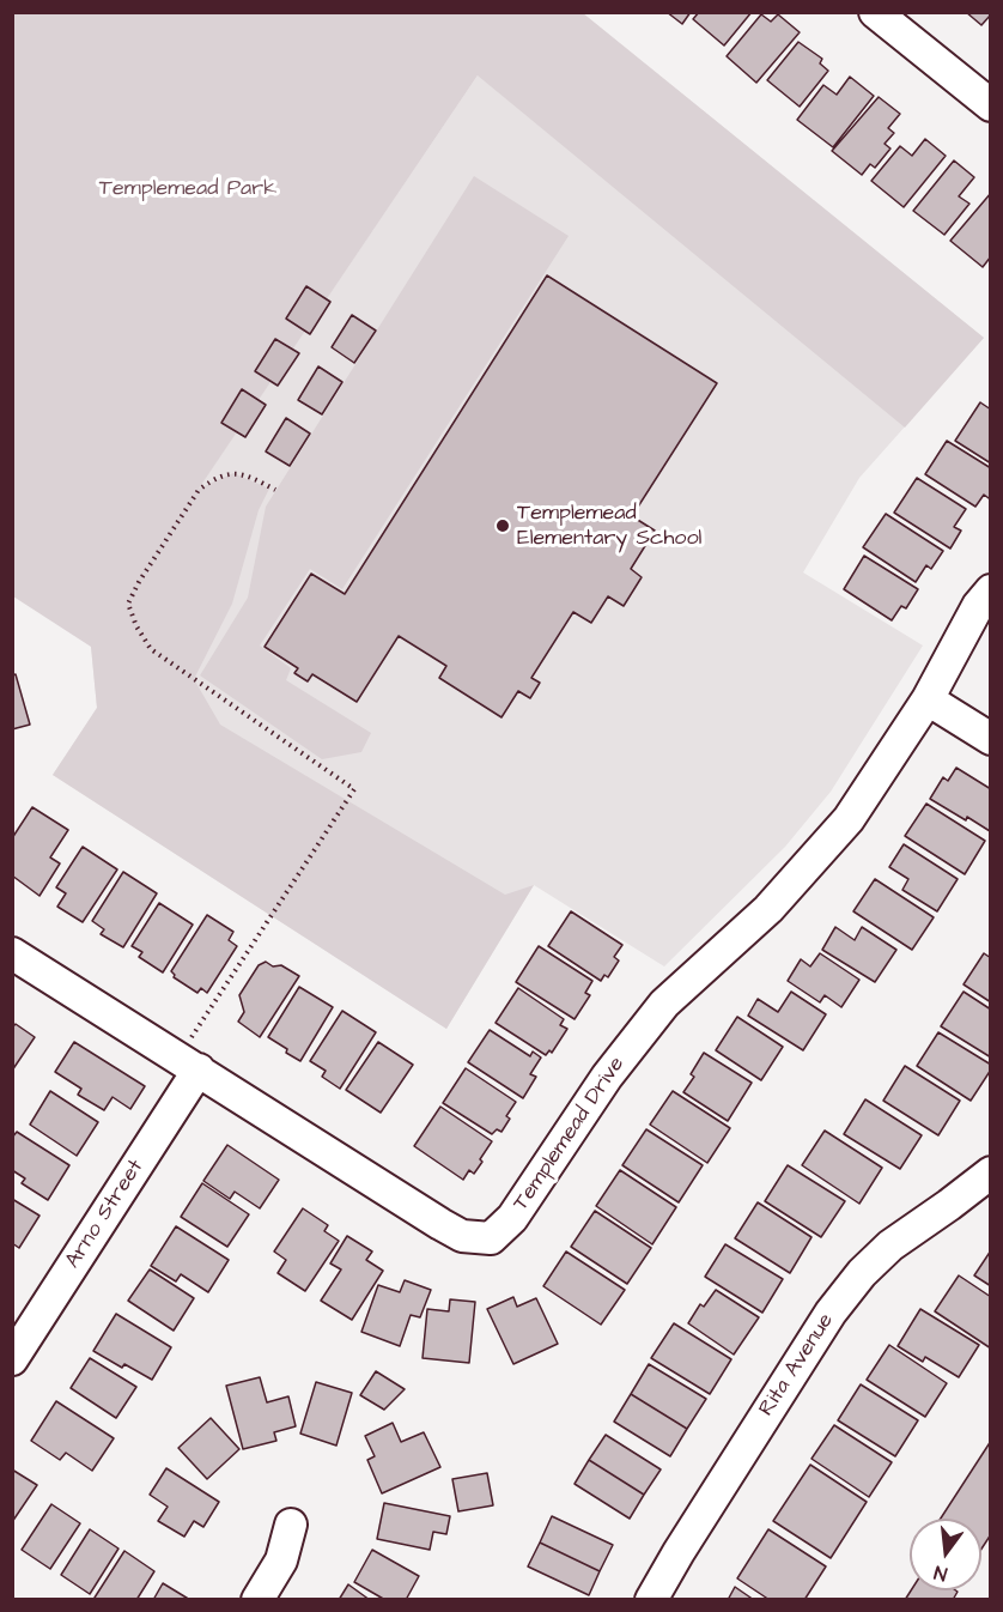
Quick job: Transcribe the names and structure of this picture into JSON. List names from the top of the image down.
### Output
{
  "streets": {
    "street": ["Templemead Drive", "Arno Street", "Rita Avenue"]
  },
  "crossings": [
    ["Templemead Drive", "Arno Street"]
  ],
  "parks": ["Templemead Park"],
  "places": ["Templemead Elementary School"],
  "north": "bottom"
}
